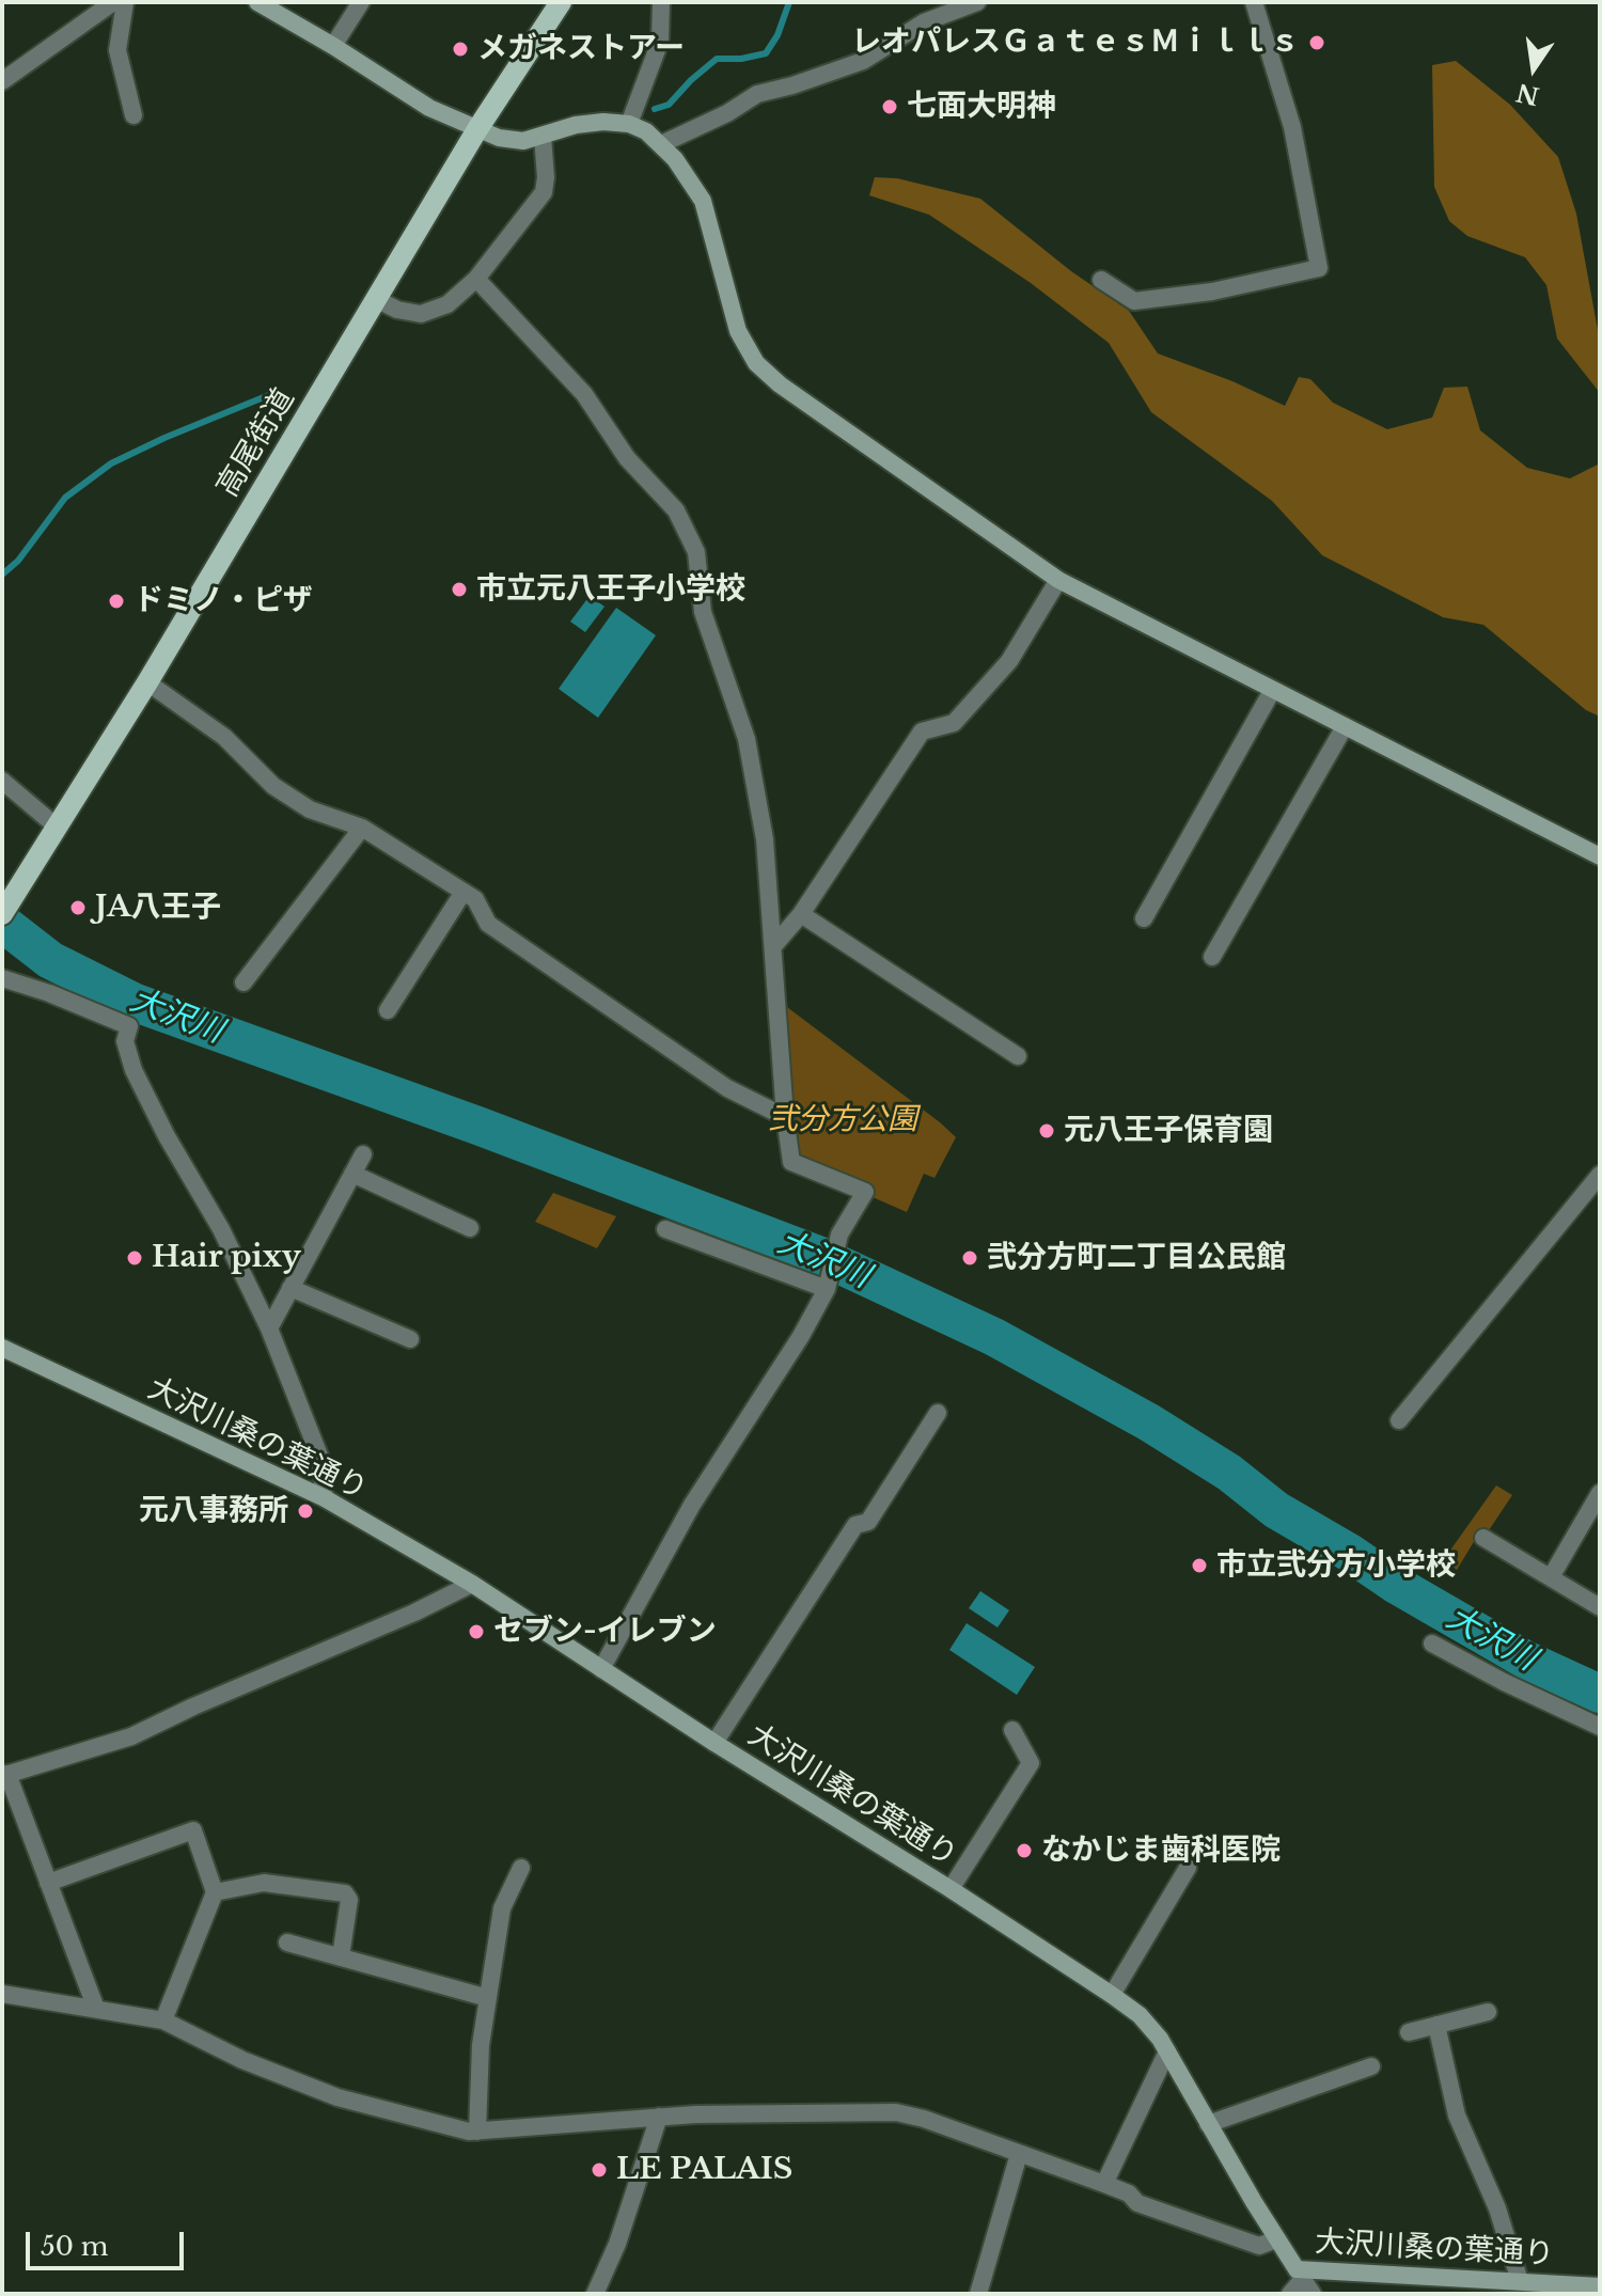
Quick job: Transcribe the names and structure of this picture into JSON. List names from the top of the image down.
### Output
{
  "streets": {
    "main road": ["高尾街道"],
    "street": ["大沢川桑の葉通り"]
  },
  "water": ["大沢川"],
  "parks": ["弐分方公園"],
  "places": [
    "レオパレスＧａｔｅｓＭｉｌｌｓ",
    "メガネストアー",
    "七面大明神",
    "市立元八王子小学校",
    "ドミノ・ピザ",
    "JA八王子",
    "元八王子保育園",
    "Hair pixy",
    "弐分方町二丁目公民館",
    "元八事務所",
    "市立弐分方小学校",
    "セブン-イレブン",
    "なかじま歯科医院",
    "LE PALAIS"
  ],
  "scale_bar": "50 m",
  "north": "bottom"
}
